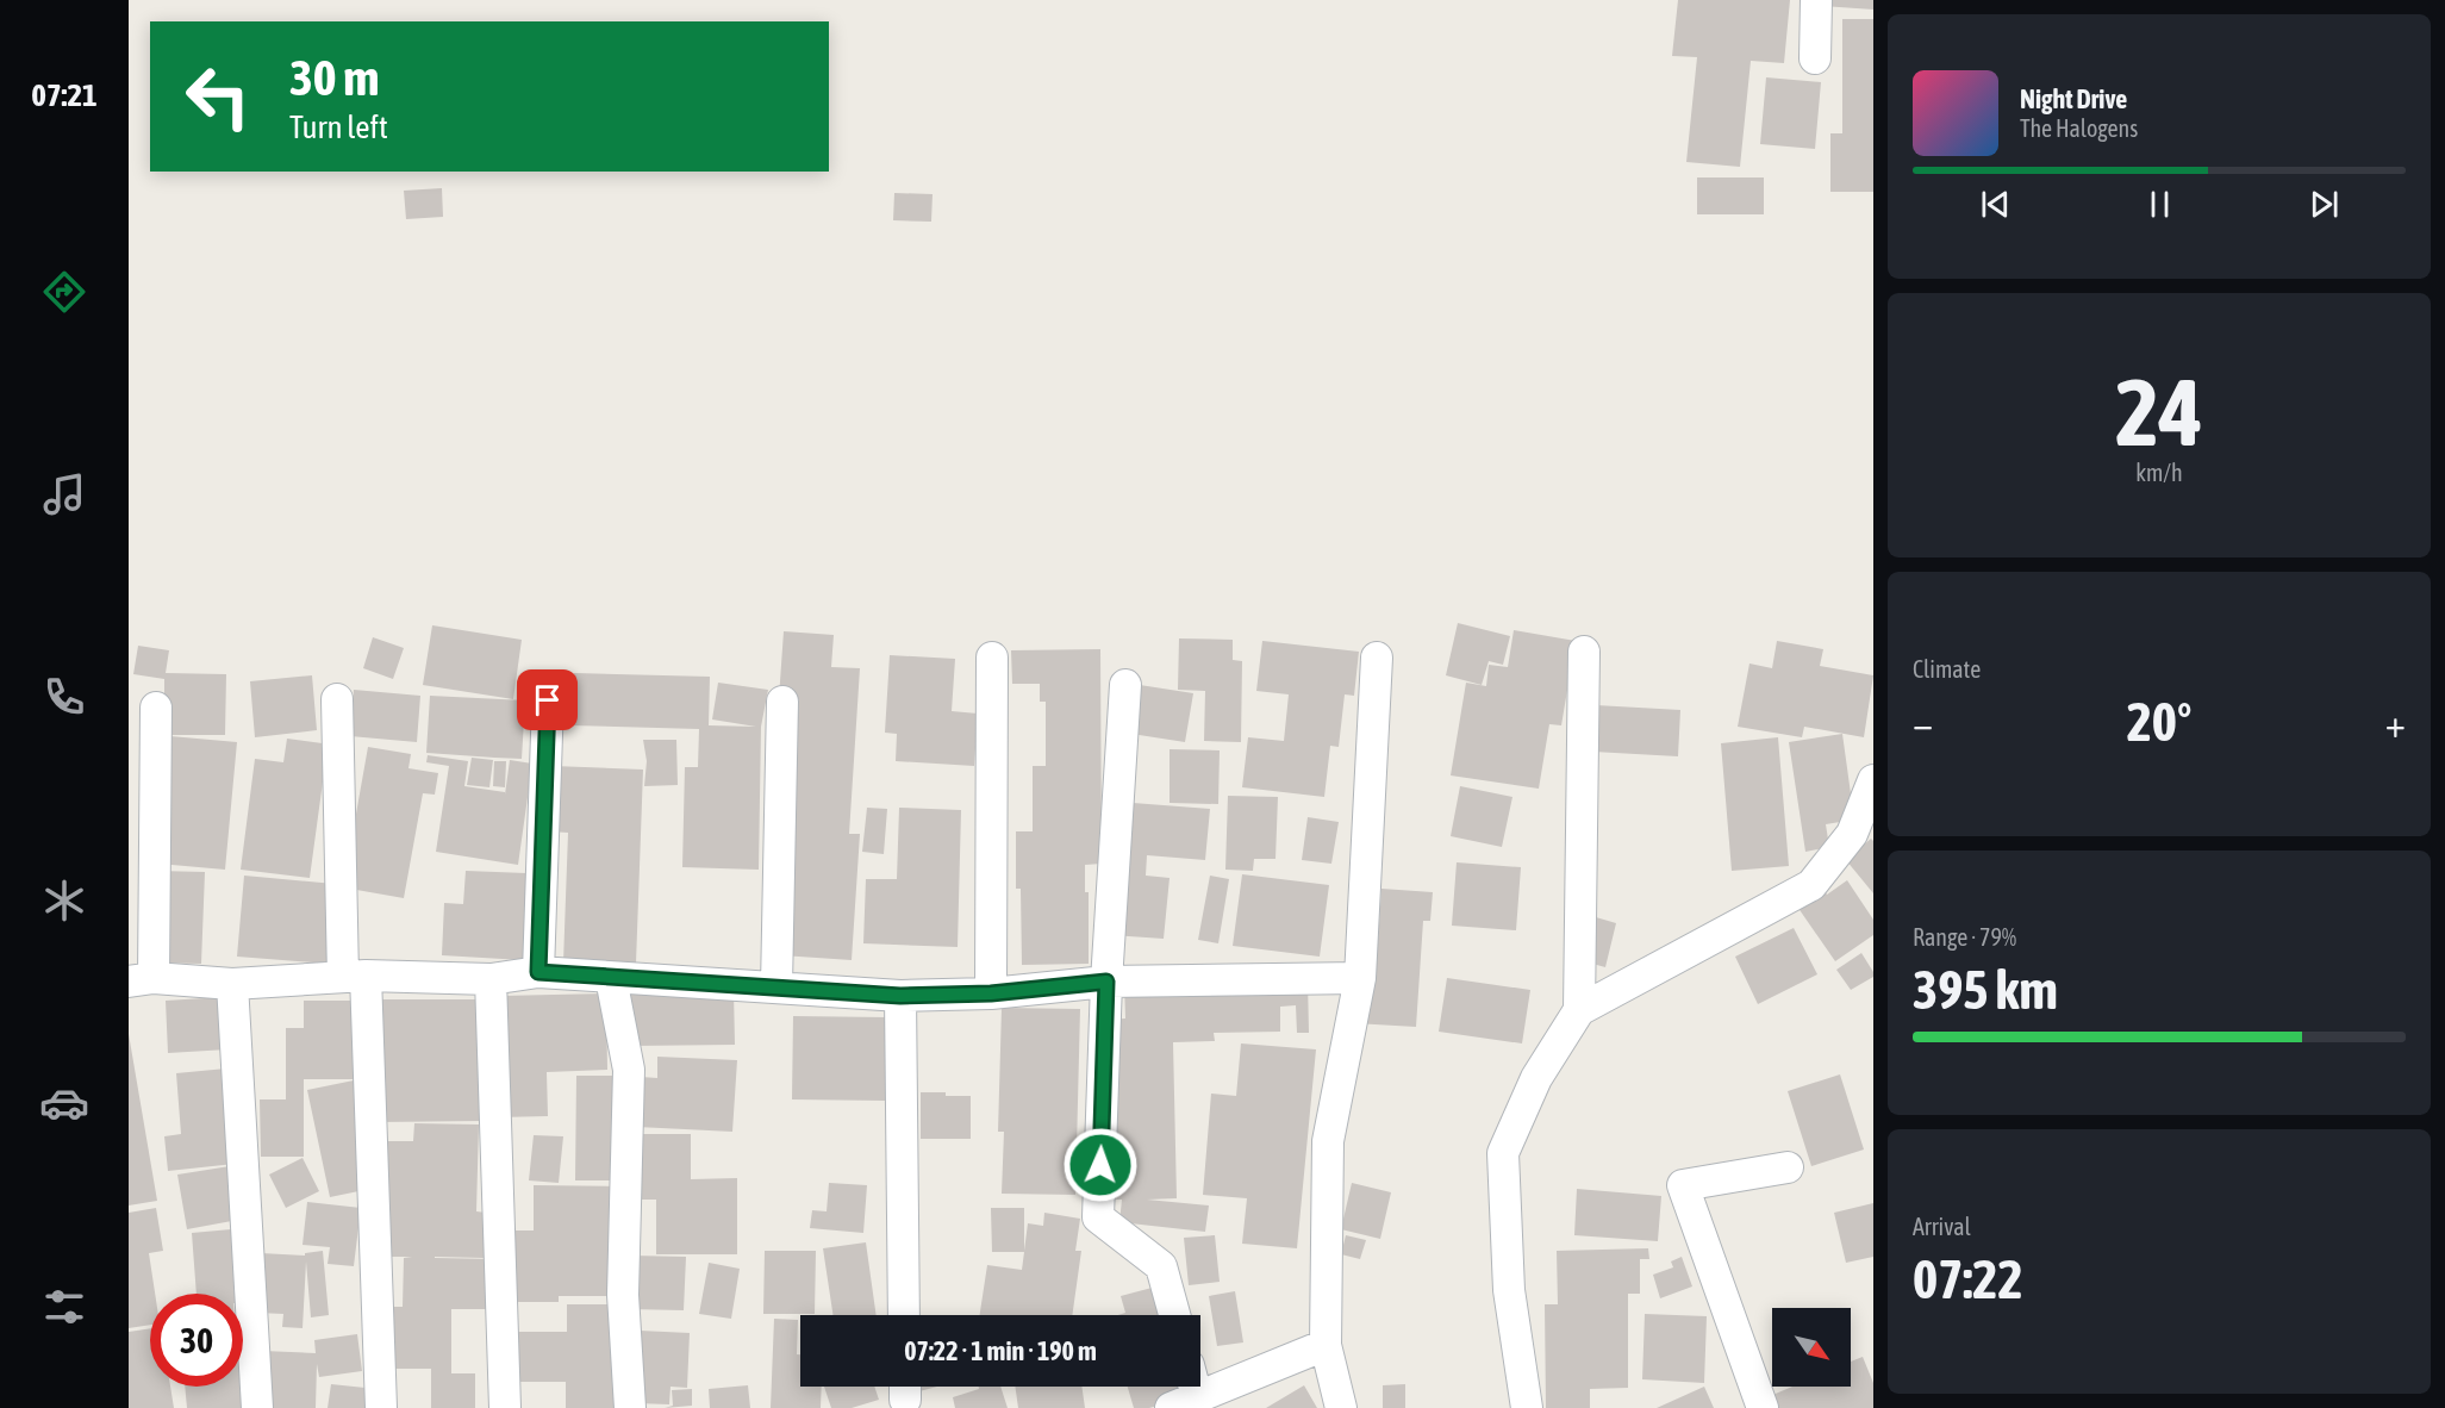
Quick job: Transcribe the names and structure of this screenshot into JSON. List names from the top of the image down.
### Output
{
  "north": "bottom right",
  "page": {
    "tabs": "07:21",
    "turn": ["30 m", "Turn left"],
    "song": ["Night Drive", "The Halogens"],
    "tile": [
      ["24", "km/h"],
      "Climate",
      ["Range · 79%", "395 km"],
      ["Arrival", "07:22"]
    ],
    "heat": ["−", "20°", "+"],
    "limit": "30",
    "trip": "07:22 · 1 min · 190 m"
  }
}
